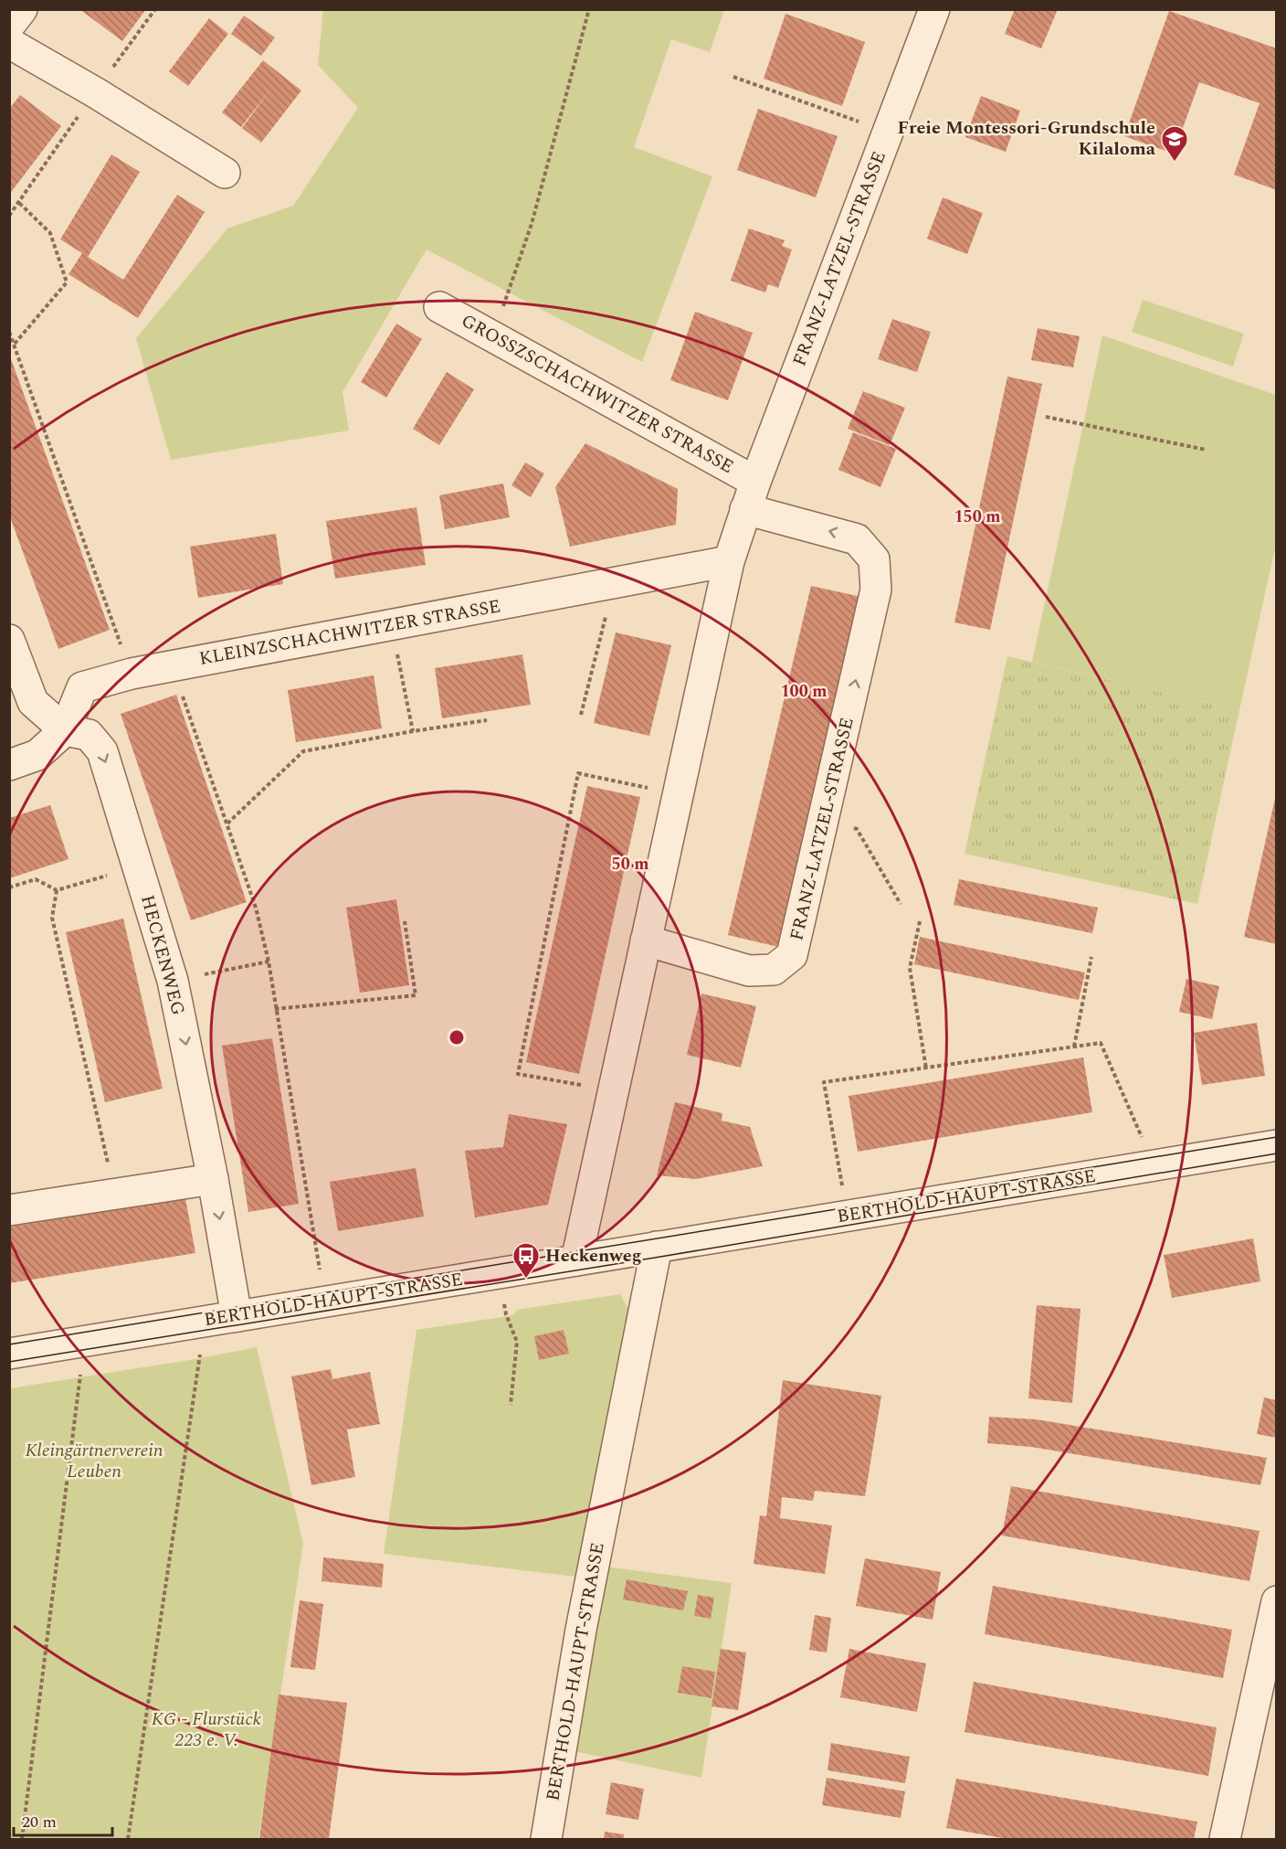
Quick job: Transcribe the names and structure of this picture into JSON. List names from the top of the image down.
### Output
{
  "streets": {
    "street": [
      "FRANZ-LATZEL-STRASSE",
      "GROSSZSCHACHWITZER STRASSE",
      "KLEINZSCHACHWITZER STRASSE",
      "HECKENWEG",
      "BERTHOLD-HAUPT-STRASSE"
    ]
  },
  "crossings": [
    ["FRANZ-LATZEL-STRASSE", "GROSSZSCHACHWITZER STRASSE"],
    ["FRANZ-LATZEL-STRASSE", "KLEINZSCHACHWITZER STRASSE"],
    ["FRANZ-LATZEL-STRASSE", "BERTHOLD-HAUPT-STRASSE"],
    ["KLEINZSCHACHWITZER STRASSE", "HECKENWEG"],
    ["HECKENWEG", "BERTHOLD-HAUPT-STRASSE"]
  ],
  "one_way": ["HECKENWEG"],
  "parks": ["Kleingärtnerverein Leuben", "KG - Flurstück 223 e. V."],
  "places": {
    "school or university": ["Freie Montessori-Grundschule Kilaloma"],
    "bus stop": ["Heckenweg"]
  },
  "scale_bar": "20 m",
  "rings": ["150 m", "100 m", "50 m"]
}
